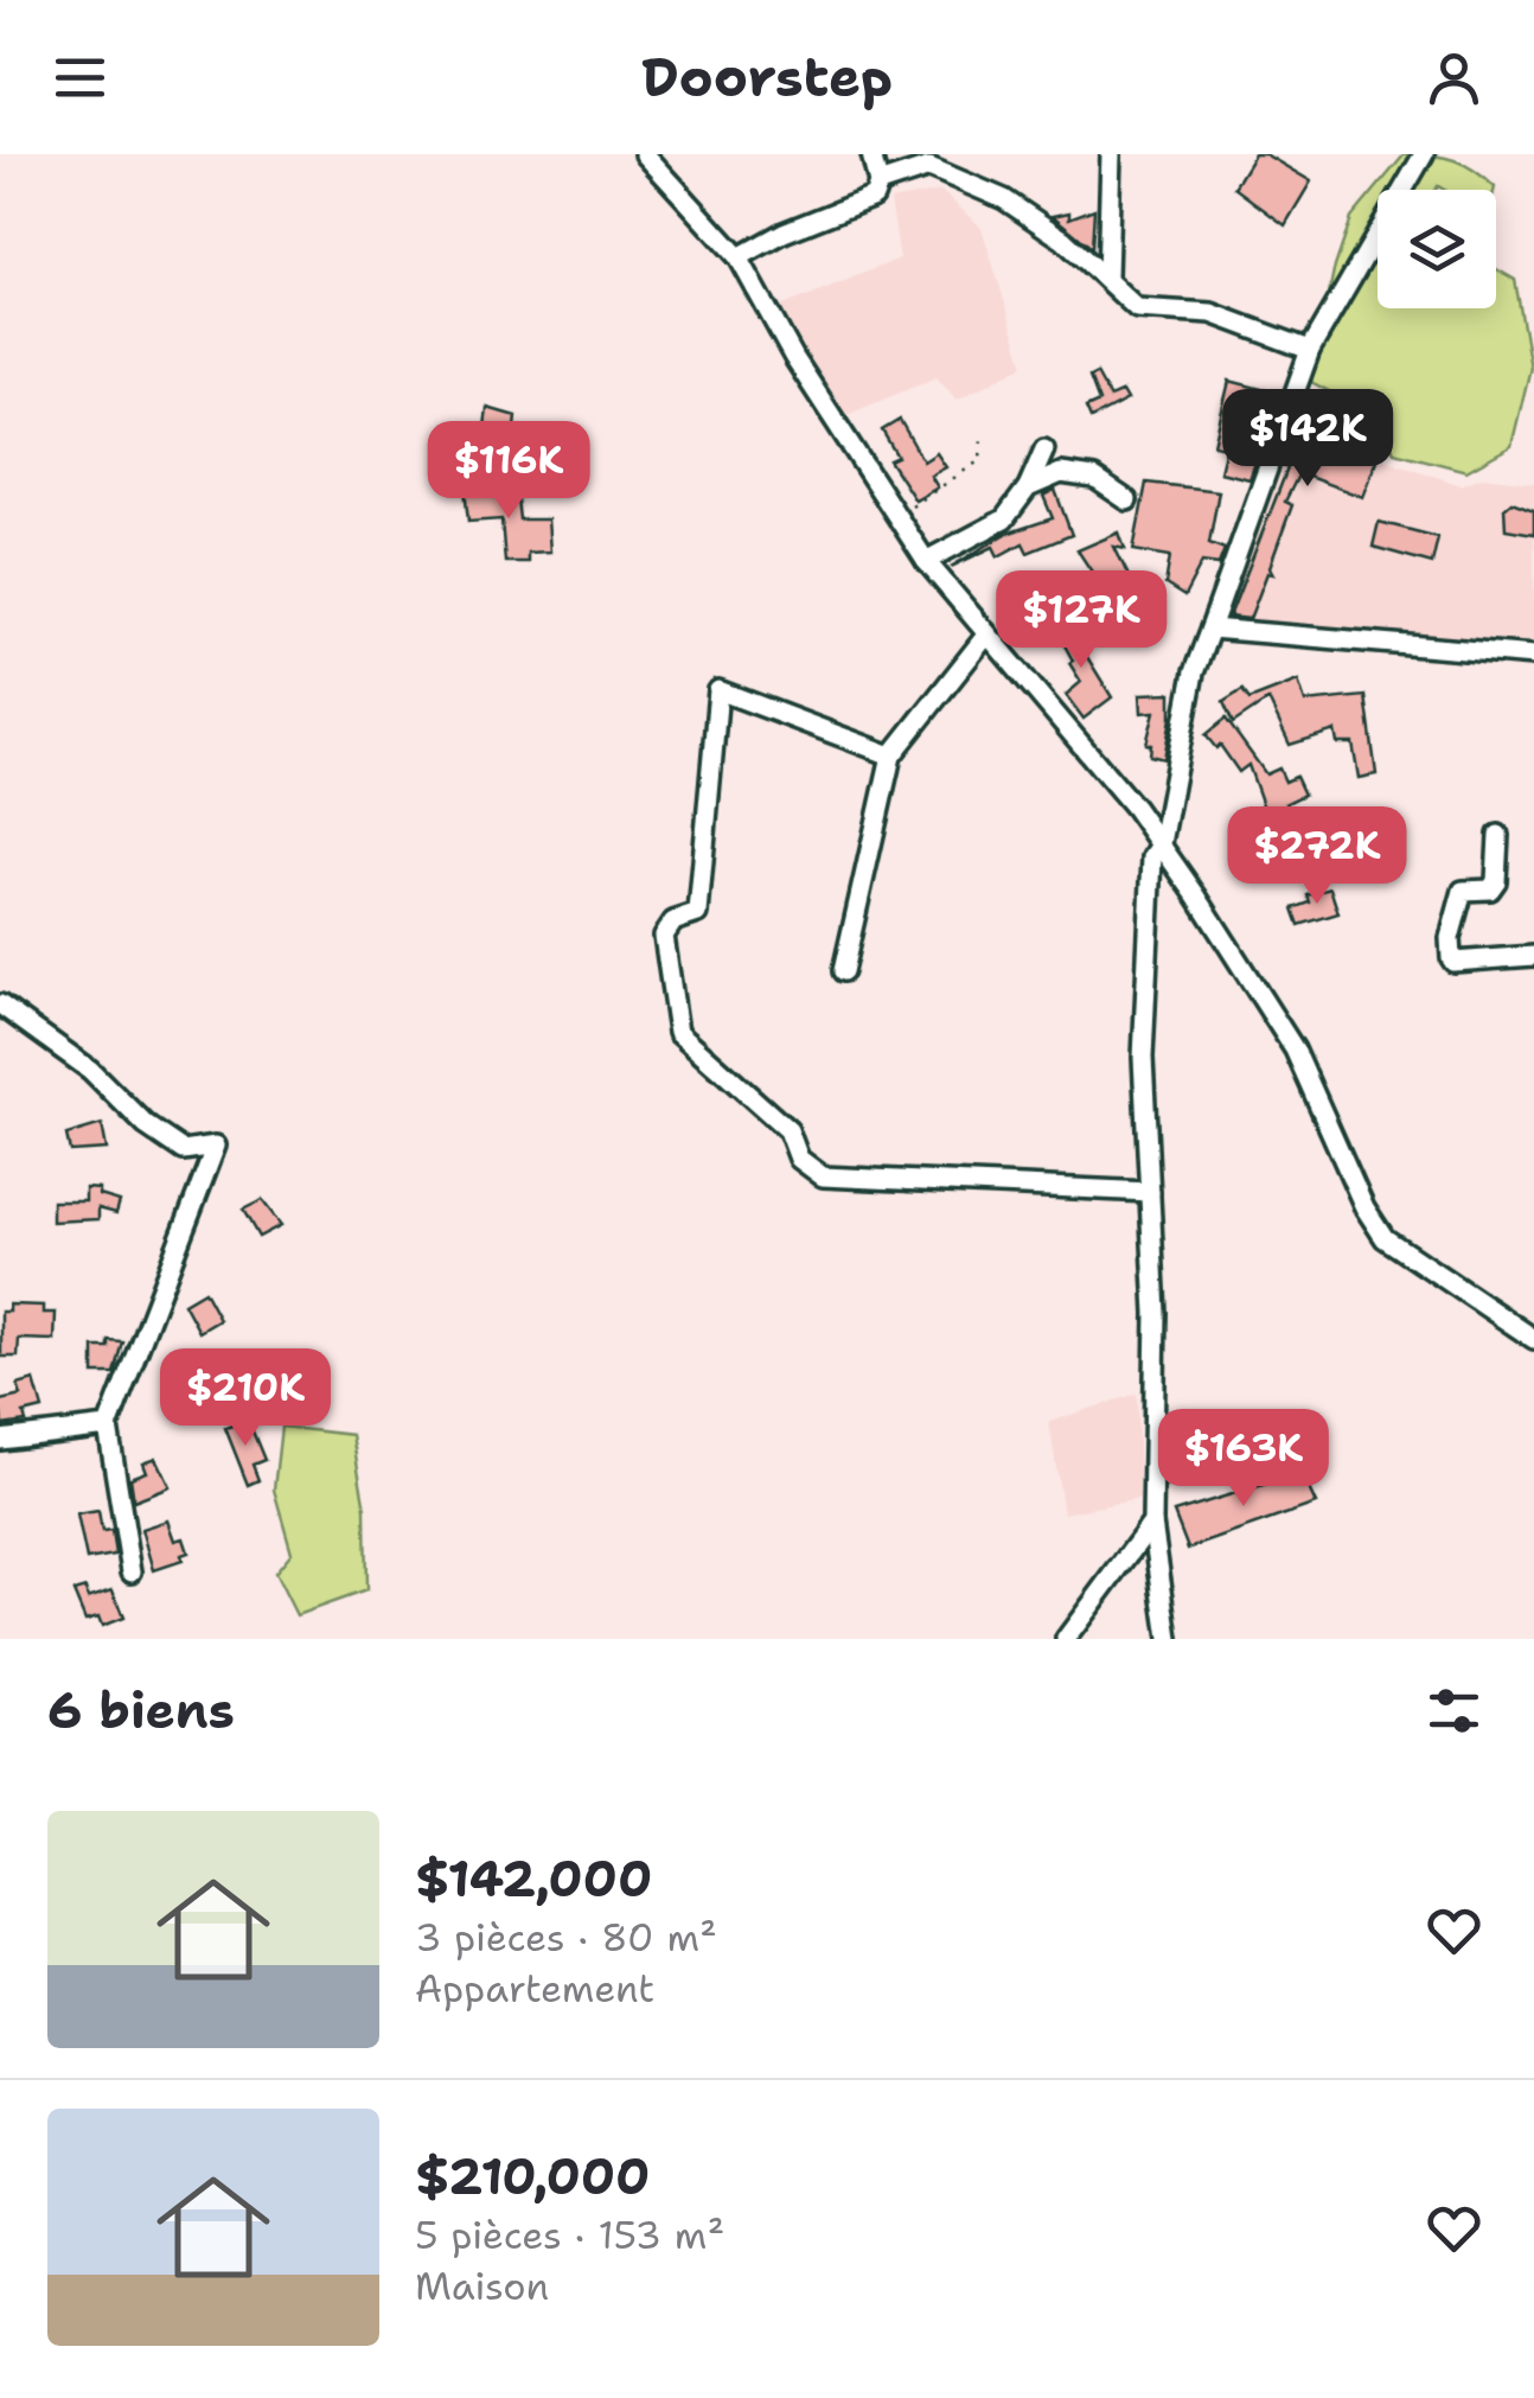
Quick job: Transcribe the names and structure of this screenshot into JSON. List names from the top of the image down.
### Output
{
  "page": {
    "header": "Doorstep",
    "price": [
      "$142K",
      "$116K",
      "$127K",
      "$272K",
      "$210K",
      "$163K"
    ],
    "heading": "6 biens",
    "list": [
      {
        "name": "$142,000",
        "note": "3 pièces · 80 m² · Appartement"
      },
      {
        "name": "$210,000",
        "note": "5 pièces · 153 m² · Maison"
      }
    ]
  }
}
